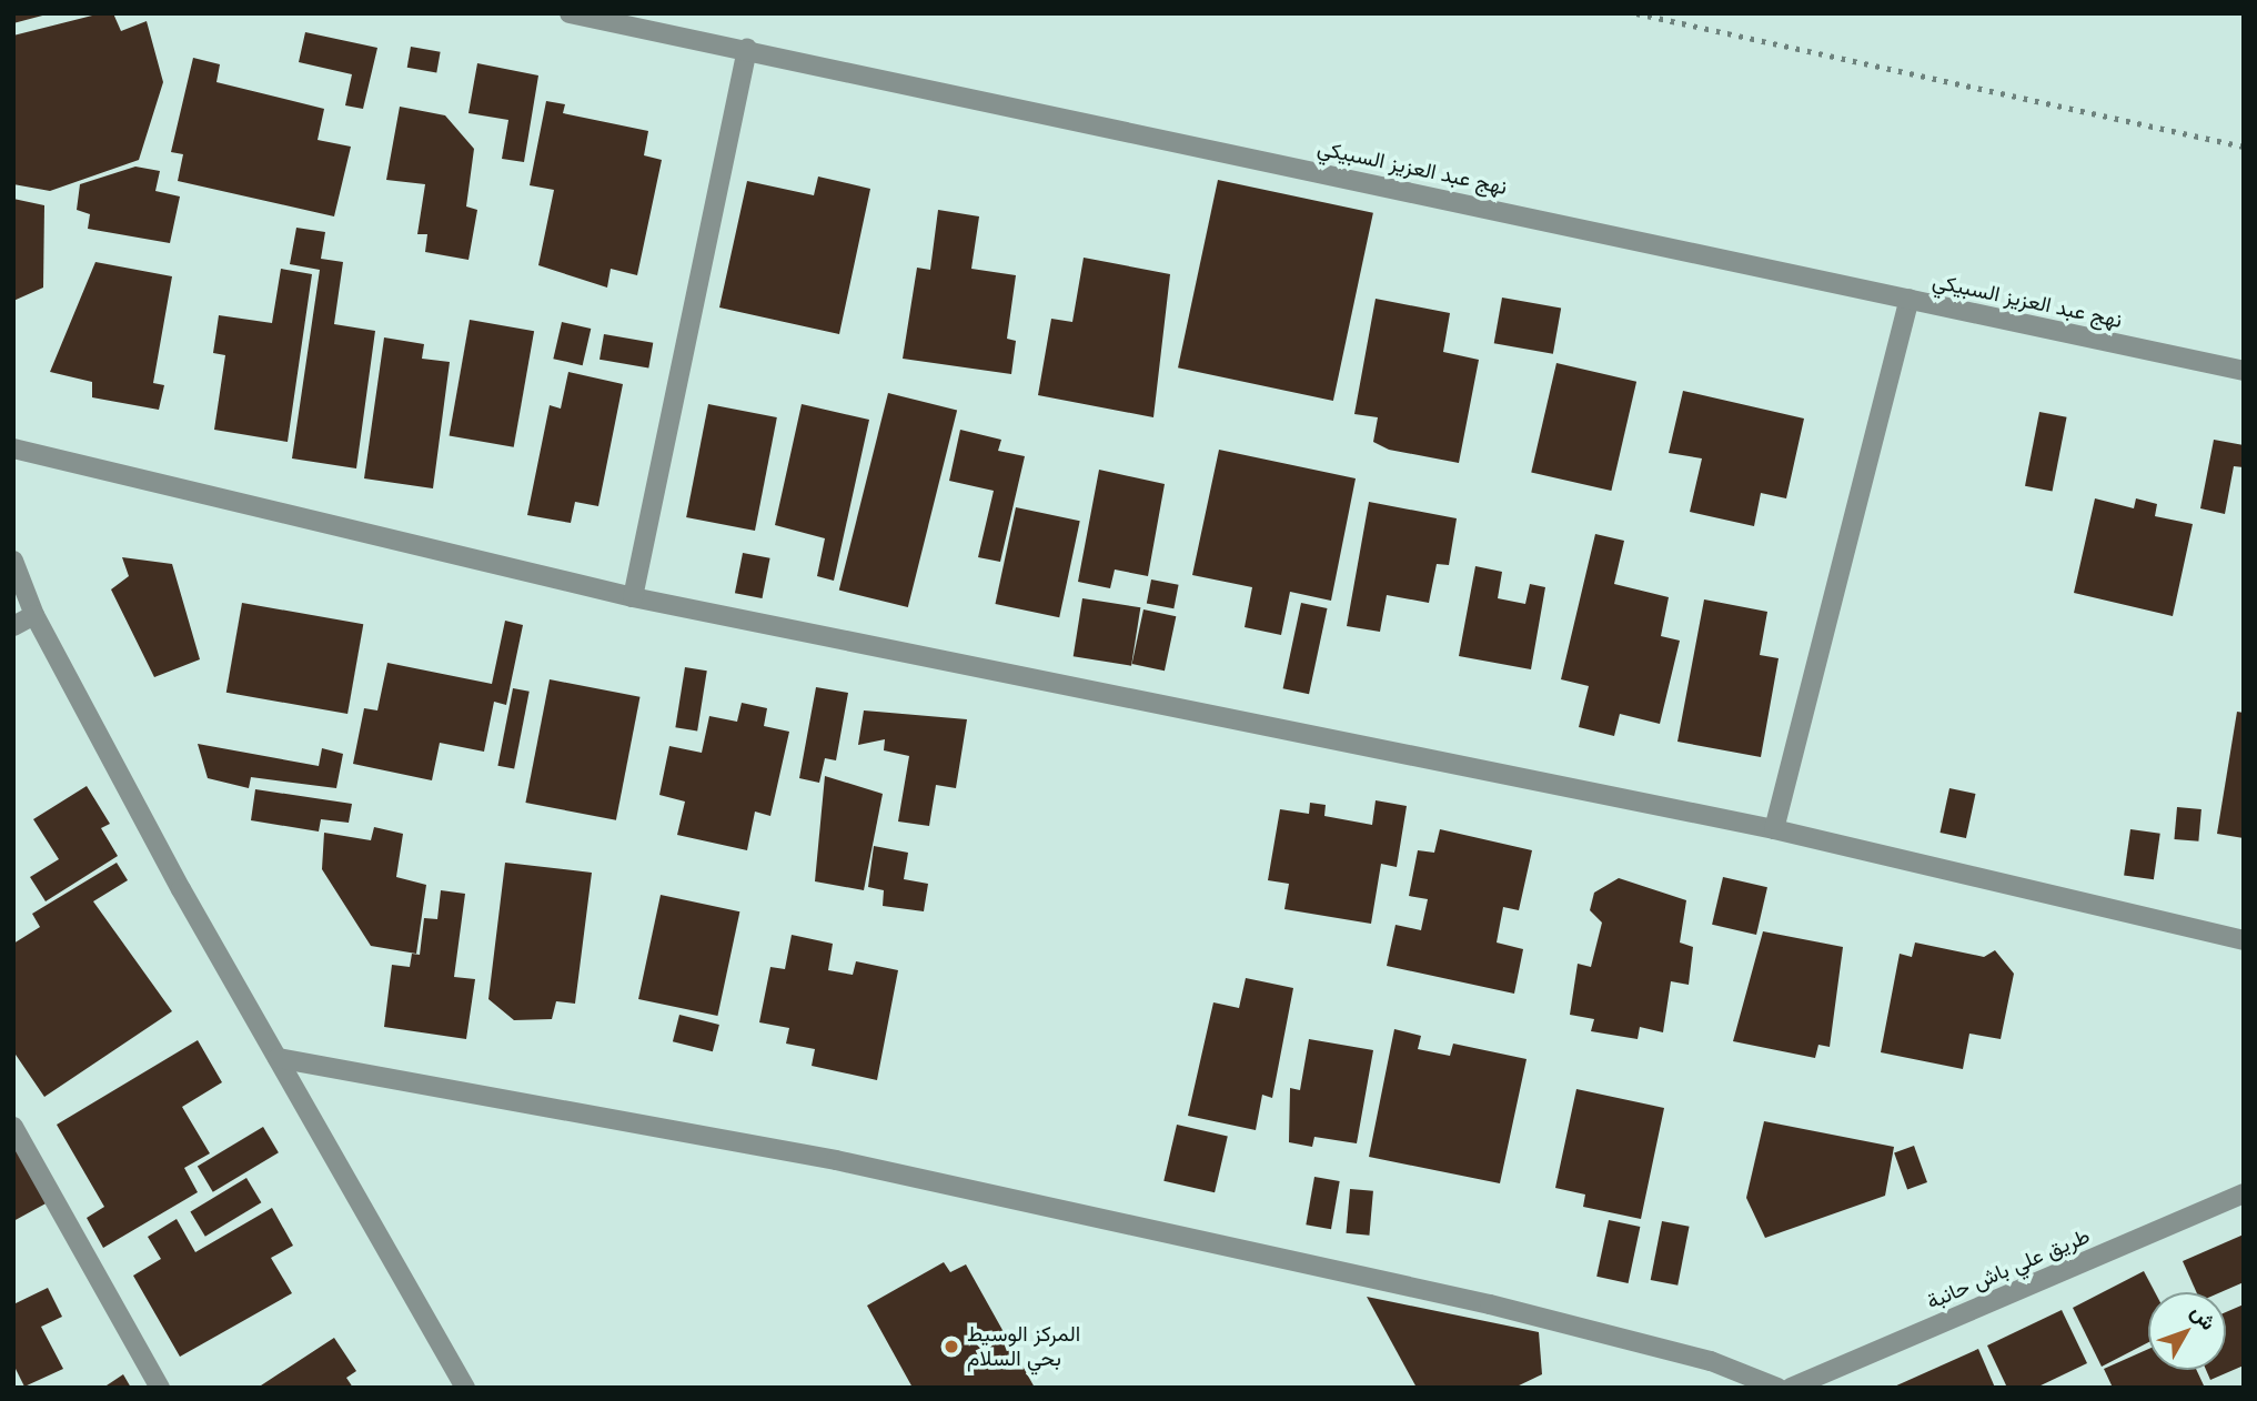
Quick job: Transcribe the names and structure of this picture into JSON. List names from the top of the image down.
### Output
{
  "streets": {
    "street": ["نهج عبد العزيز السبيكي", "طريق علي باش حانبة"]
  },
  "places": ["المركز الوسيط بحي السلام"],
  "north": "top right"
}
